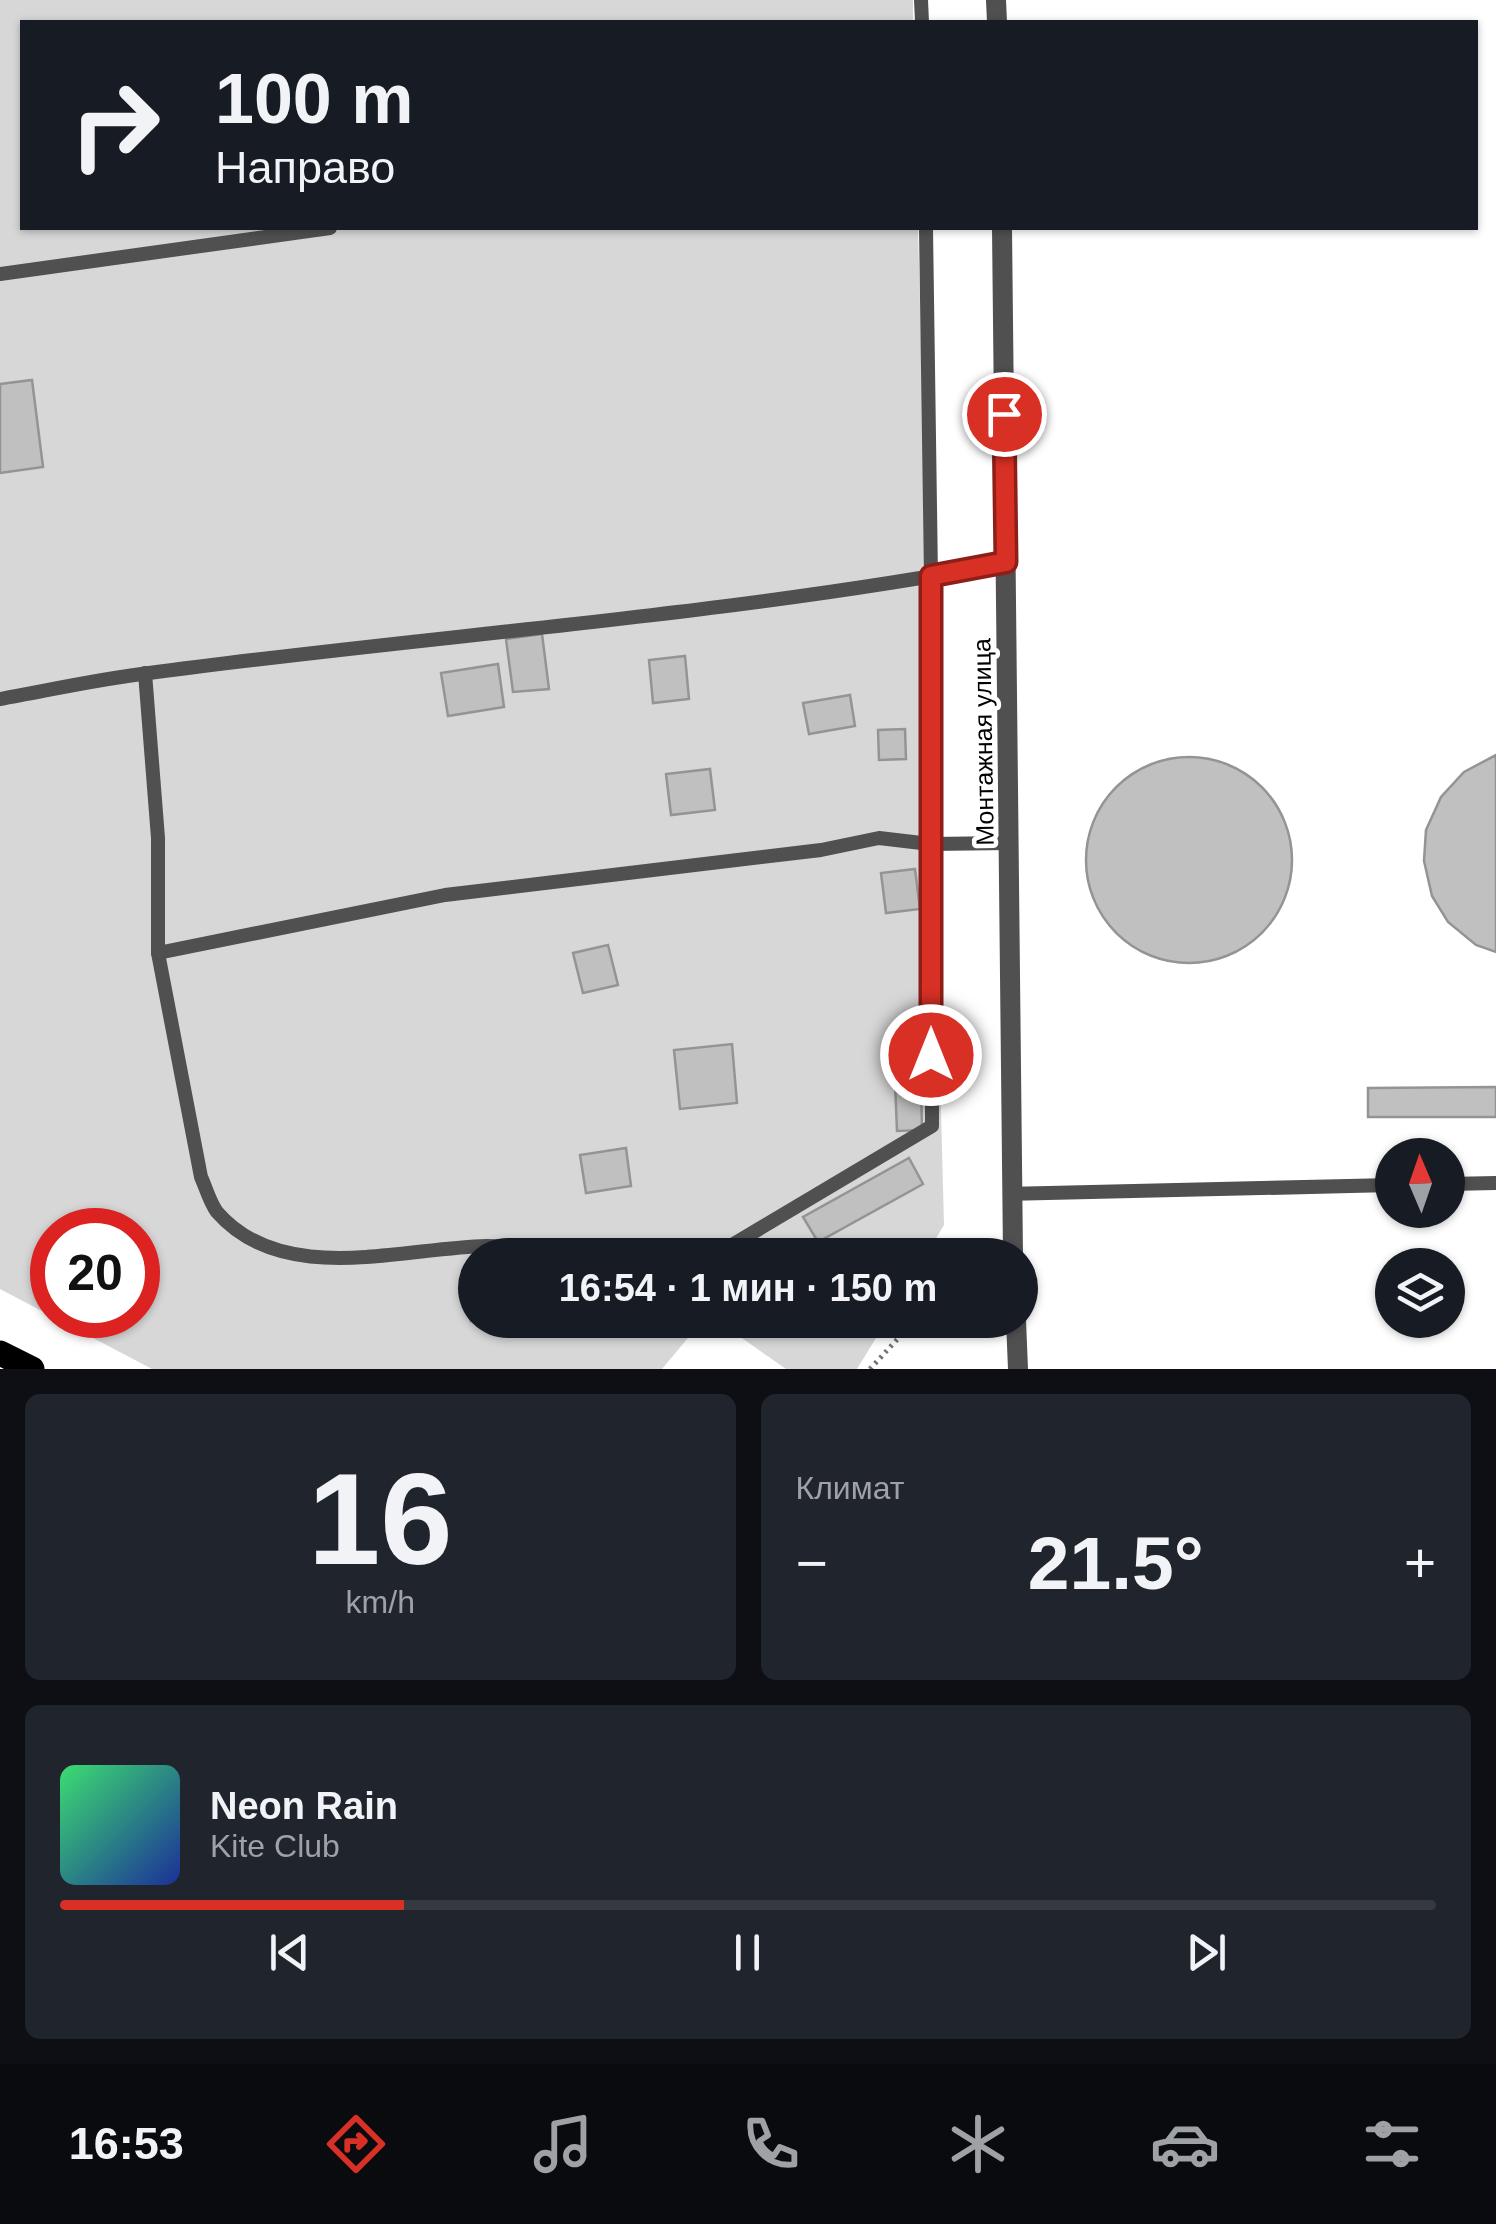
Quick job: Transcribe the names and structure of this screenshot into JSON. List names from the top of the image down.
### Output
{
  "streets": {
    "street": ["Монтажная улица"]
  },
  "north": "top",
  "page": {
    "turn": ["100 m", "Направо"],
    "limit": "20",
    "trip": "16:54 · 1 мин · 150 m",
    "tile": [
      ["16", "km/h"],
      "Климат"
    ],
    "heat": ["−", "21.5°", "+"],
    "song": ["Neon Rain", "Kite Club"],
    "tabs": "16:53"
  }
}
